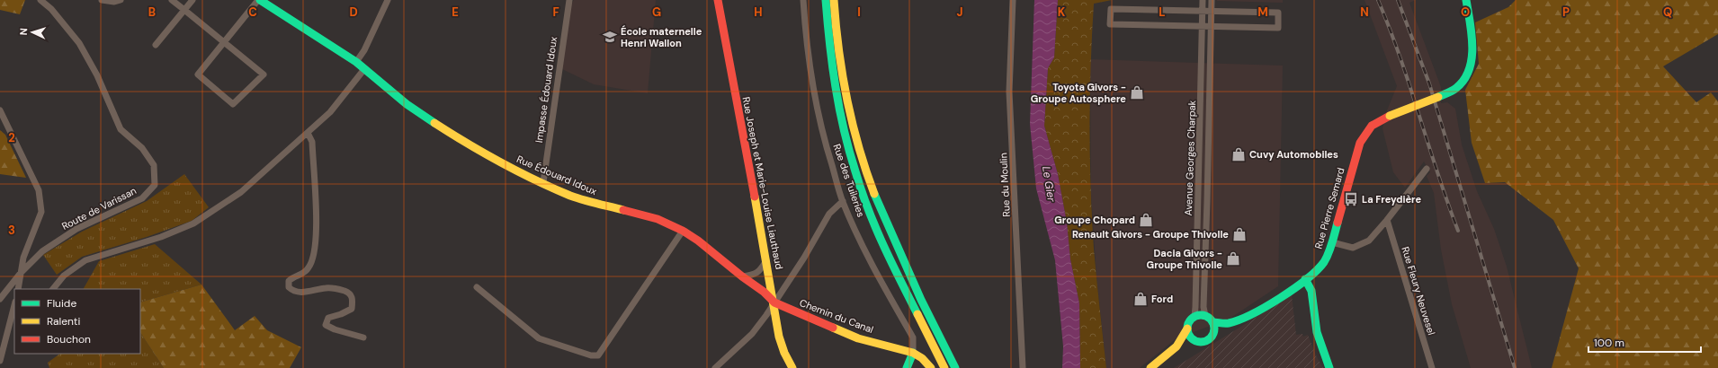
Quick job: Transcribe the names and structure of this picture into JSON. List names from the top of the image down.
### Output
{
  "streets": {
    "main road": [
      "Rue Édouard Idoux",
      "Rue Joseph et Marie-Louise Liauthaud",
      "Rue Pierre Semard",
      "Chemin du Canal"
    ],
    "street": [
      "Impasse Édouard Idoux",
      "Avenue Georges Charpak",
      "Rue des Tuileries",
      "Rue du Moulin",
      "Route de Varissan",
      "Rue Fleury Neuvesel"
    ]
  },
  "crossings": [
    ["Impasse Édouard Idoux", "Rue Édouard Idoux"],
    ["Avenue Georges Charpak", "Rue Pierre Semard"],
    ["Rue Édouard Idoux", "Rue Joseph et Marie-Louise Liauthaud"],
    ["Rue Édouard Idoux", "Chemin du Canal"],
    ["Rue des Tuileries", "Chemin du Canal"],
    ["Rue Joseph et Marie-Louise Liauthaud", "Chemin du Canal"]
  ],
  "water": ["Le Gier"],
  "places": {
    "school or university": ["École maternelle Henri Wallon"],
    "shop": [
      "Toyota Givors - Groupe Autosphere",
      "Cuvy Automobiles",
      "Groupe Chopard",
      "Renault Givors - Groupe Thivolle",
      "Dacia Givors - Groupe Thivolle",
      "Ford"
    ],
    "bus stop": ["La Freydière"]
  },
  "legend": ["Fluide", "Ralenti", "Bouchon"],
  "scale_bar": "100 m",
  "north": "left",
  "grid": {
    "columns": [
      "B",
      "C",
      "D",
      "E",
      "F",
      "G",
      "H",
      "I",
      "J",
      "K",
      "L",
      "M",
      "N",
      "O",
      "P",
      "Q"
    ],
    "rows": ["2", "3"]
  }
}
